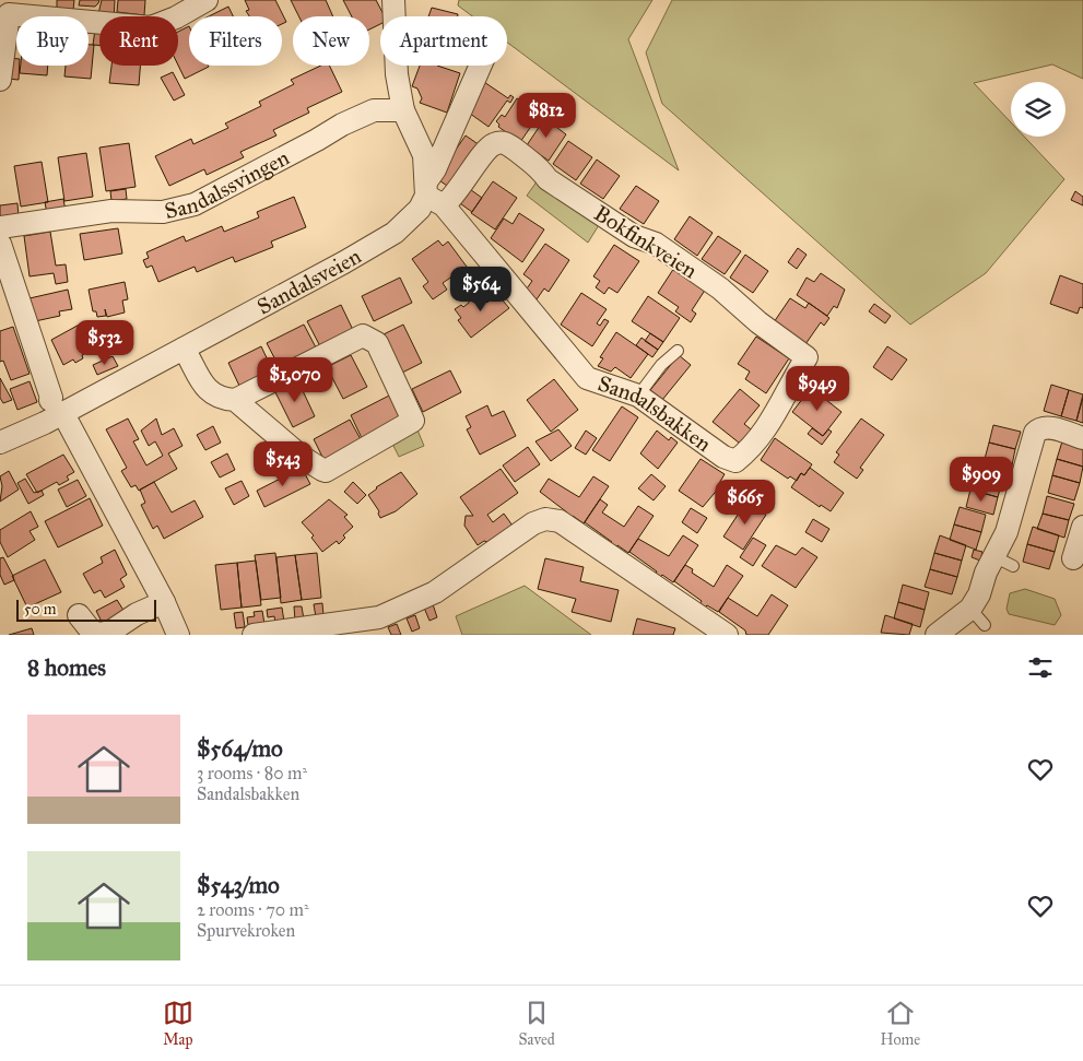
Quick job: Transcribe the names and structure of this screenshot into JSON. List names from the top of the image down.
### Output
{
  "streets": {
    "street": [
      "Sandalssvingen",
      "Bokfinkveien",
      "Sandalsveien",
      "Sandalsbakken"
    ]
  },
  "crossings": [
    ["Bokfinkveien", "Sandalsveien"],
    ["Bokfinkveien", "Sandalsbakken"],
    ["Sandalsveien", "Sandalsbakken"]
  ],
  "scale_bar": "50 m",
  "page": {
    "chip": [
      "Buy",
      "Rent",
      "Filters",
      "New",
      "Apartment"
    ],
    "price": [
      "$812",
      "$564",
      "$532",
      "$1,070",
      "$949",
      "$543",
      "$909",
      "$665"
    ],
    "scale": "50 m",
    "heading": "8 homes",
    "list": [
      {
        "name": "$564/mo",
        "note": "3 rooms · 80 m² · Sandalsbakken"
      },
      {
        "name": "$543/mo",
        "note": "2 rooms · 70 m² · Spurvekroken"
      }
    ],
    "tabs": ["Map", "Saved", "Home"]
  }
}
